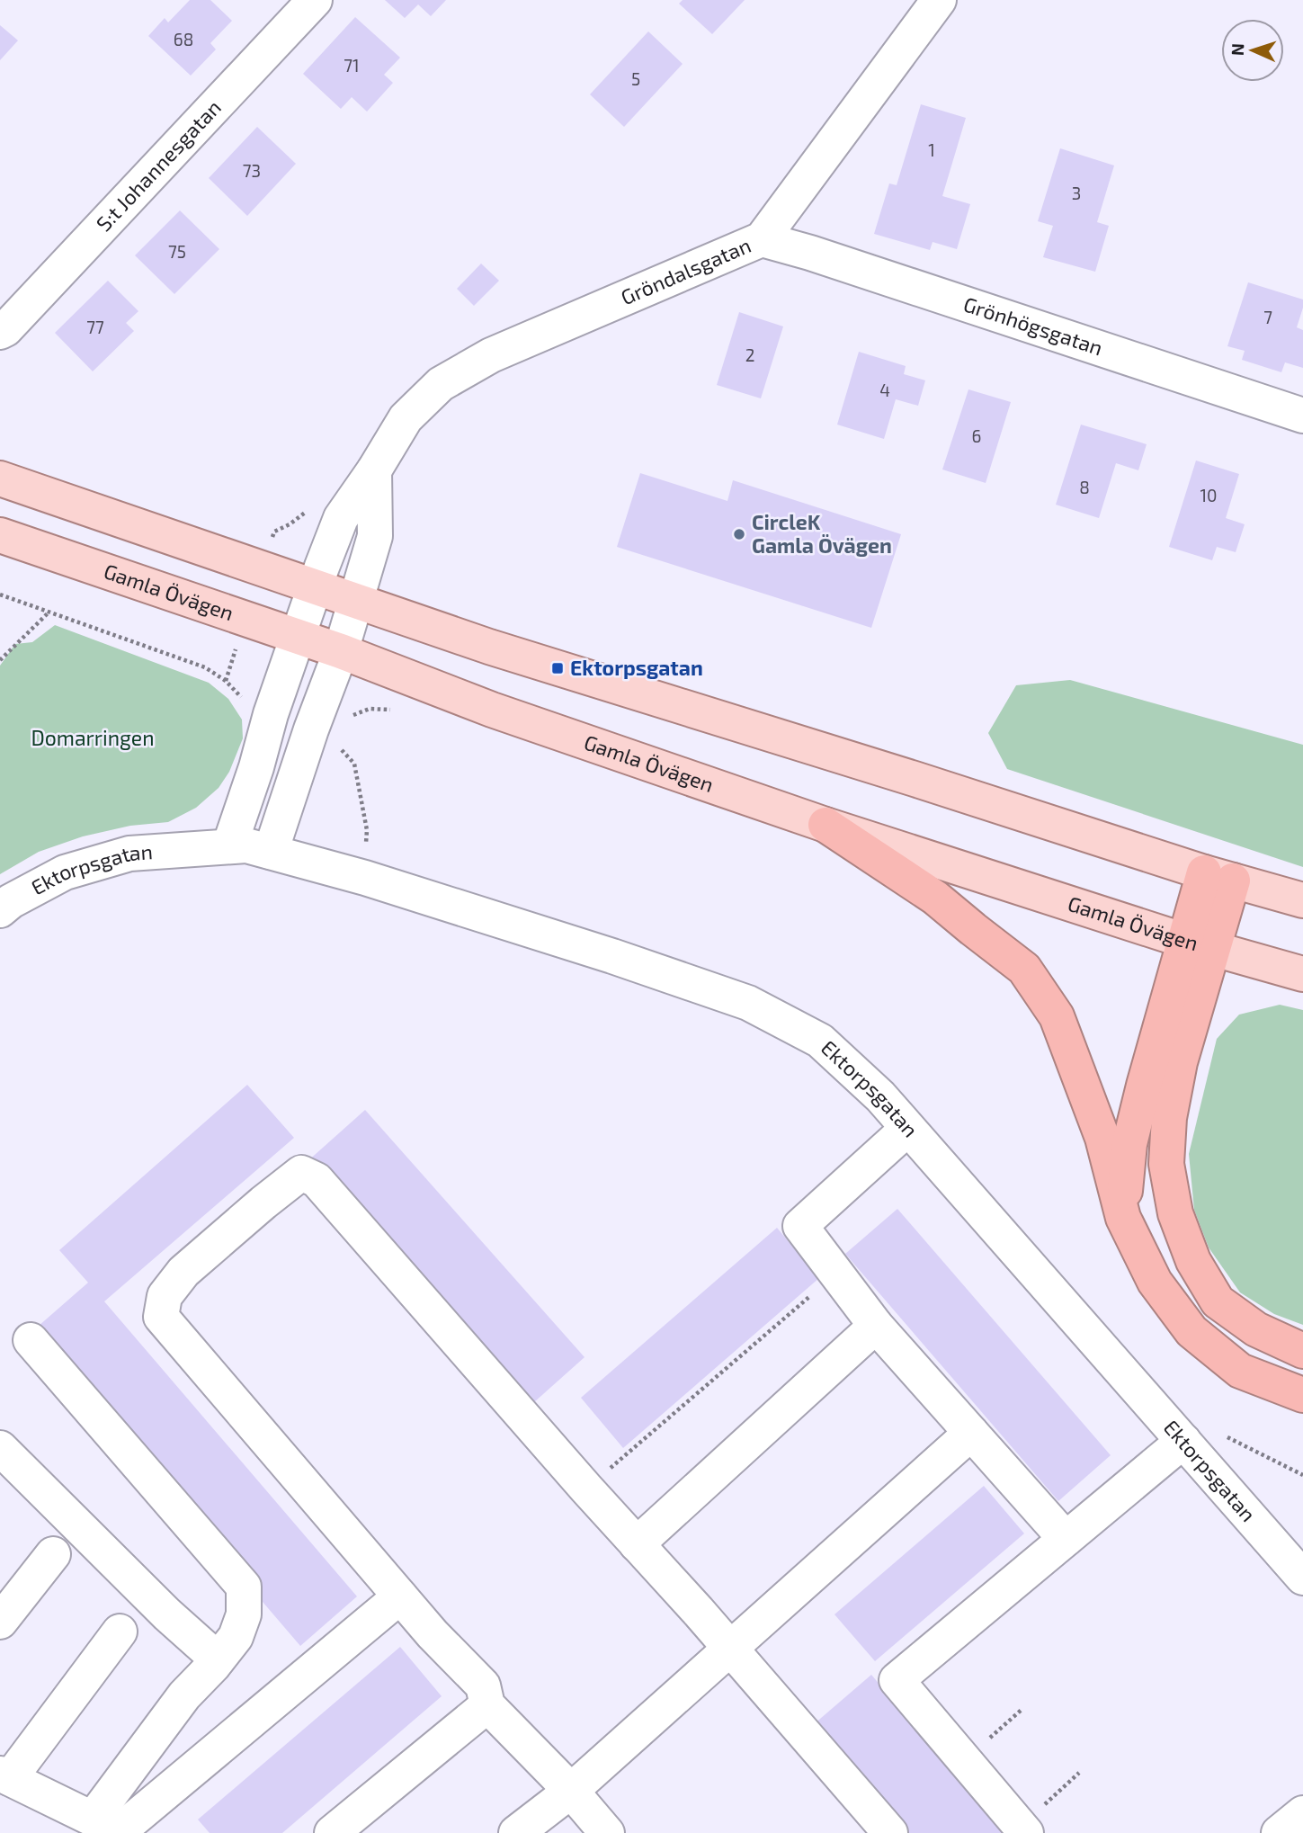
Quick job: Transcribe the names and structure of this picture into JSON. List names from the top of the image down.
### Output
{
  "streets": {
    "main road": ["Gamla Övägen"],
    "street": [
      "S:t Johannesgatan",
      "Gröndalsgatan",
      "Grönhögsgatan",
      "Ektorpsgatan"
    ]
  },
  "crossings": [
    ["Gröndalsgatan", "Grönhögsgatan"],
    ["Gröndalsgatan", "Gamla Övägen"]
  ],
  "parks": ["Domarringen"],
  "places": {
    "other": ["CircleK Gamla Övägen"],
    "transit": ["Ektorpsgatan"]
  },
  "house_numbers": [
    "68",
    "71",
    "5",
    "1",
    "73",
    "3",
    "75",
    "7",
    "77",
    "2",
    "4",
    "6",
    "8",
    "10"
  ],
  "north": "left"
}
